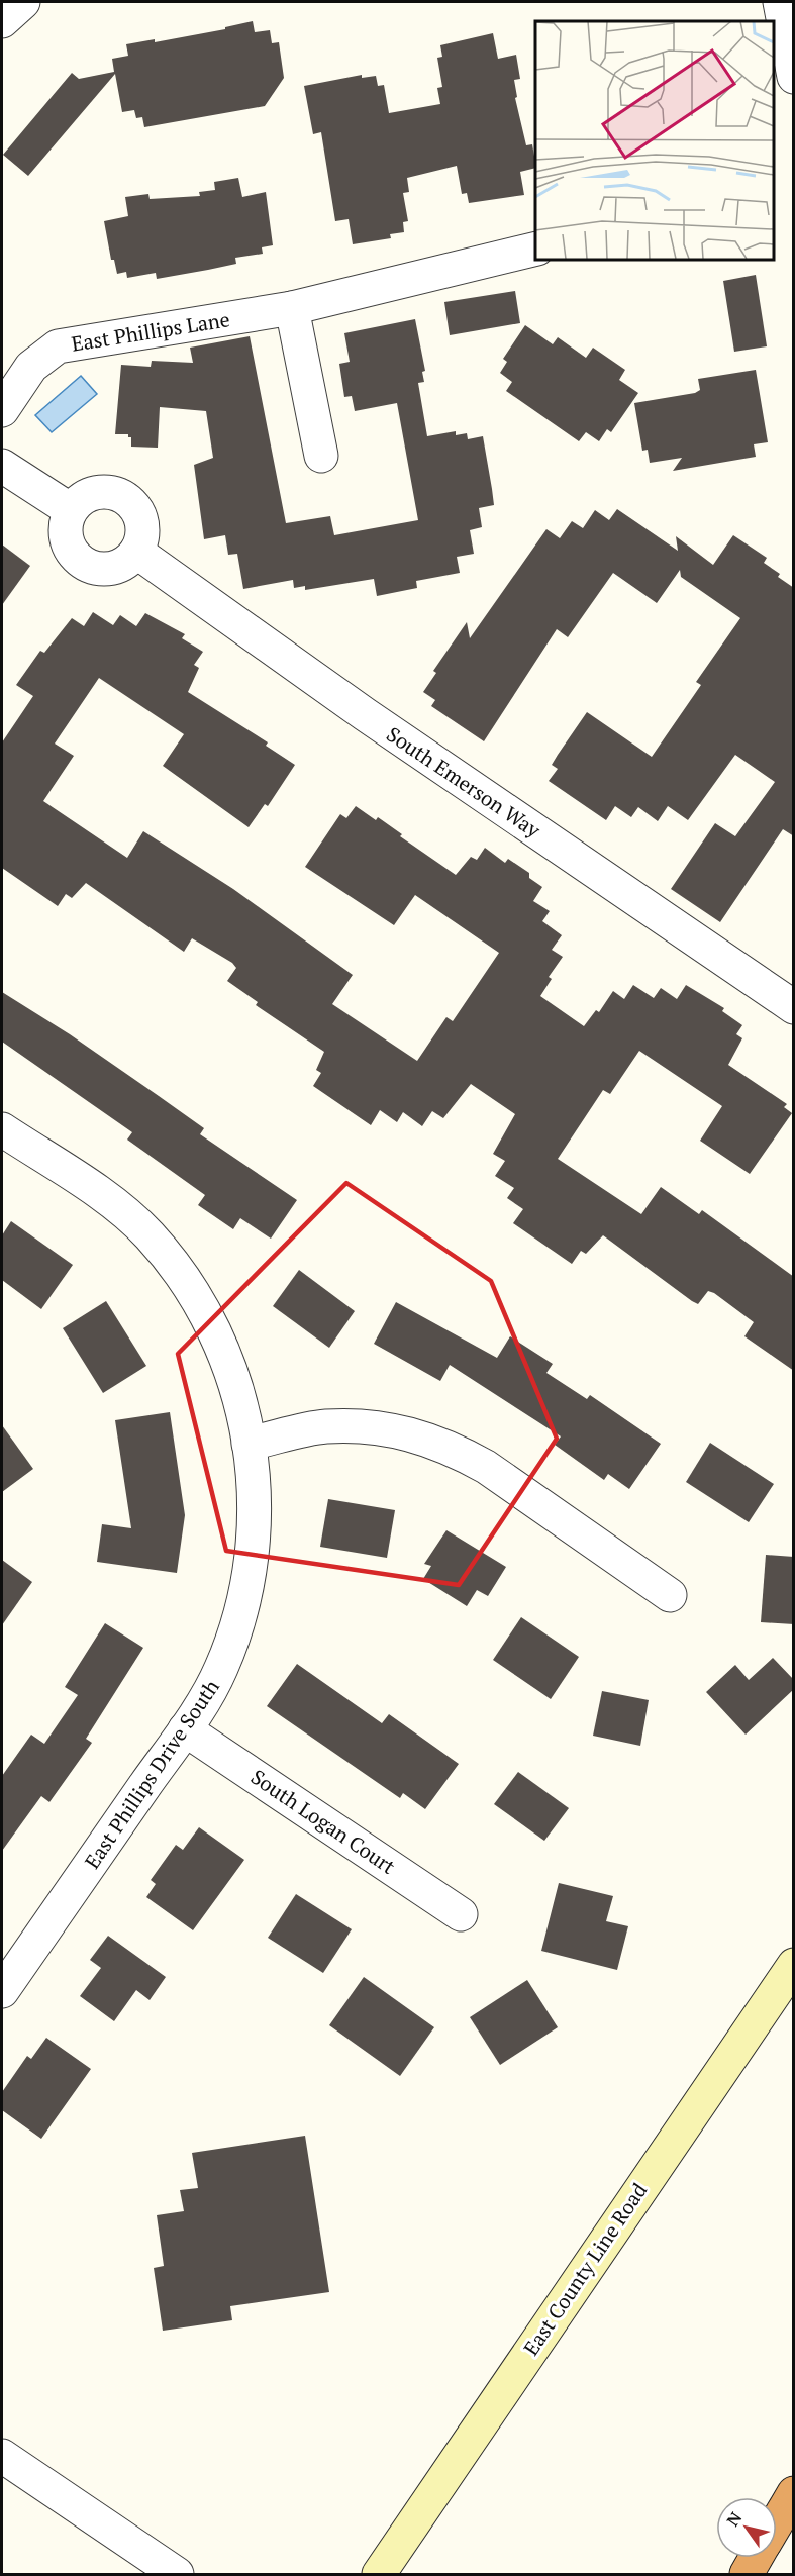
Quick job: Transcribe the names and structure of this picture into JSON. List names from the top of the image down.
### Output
{
  "streets": {
    "main road": ["East County Line Road"],
    "street": [
      "East Phillips Lane",
      "South Emerson Way",
      "East Phillips Drive South",
      "South Logan Court"
    ]
  },
  "crossings": [
    ["East Phillips Drive South", "South Logan Court"]
  ],
  "north": "top left"
}
